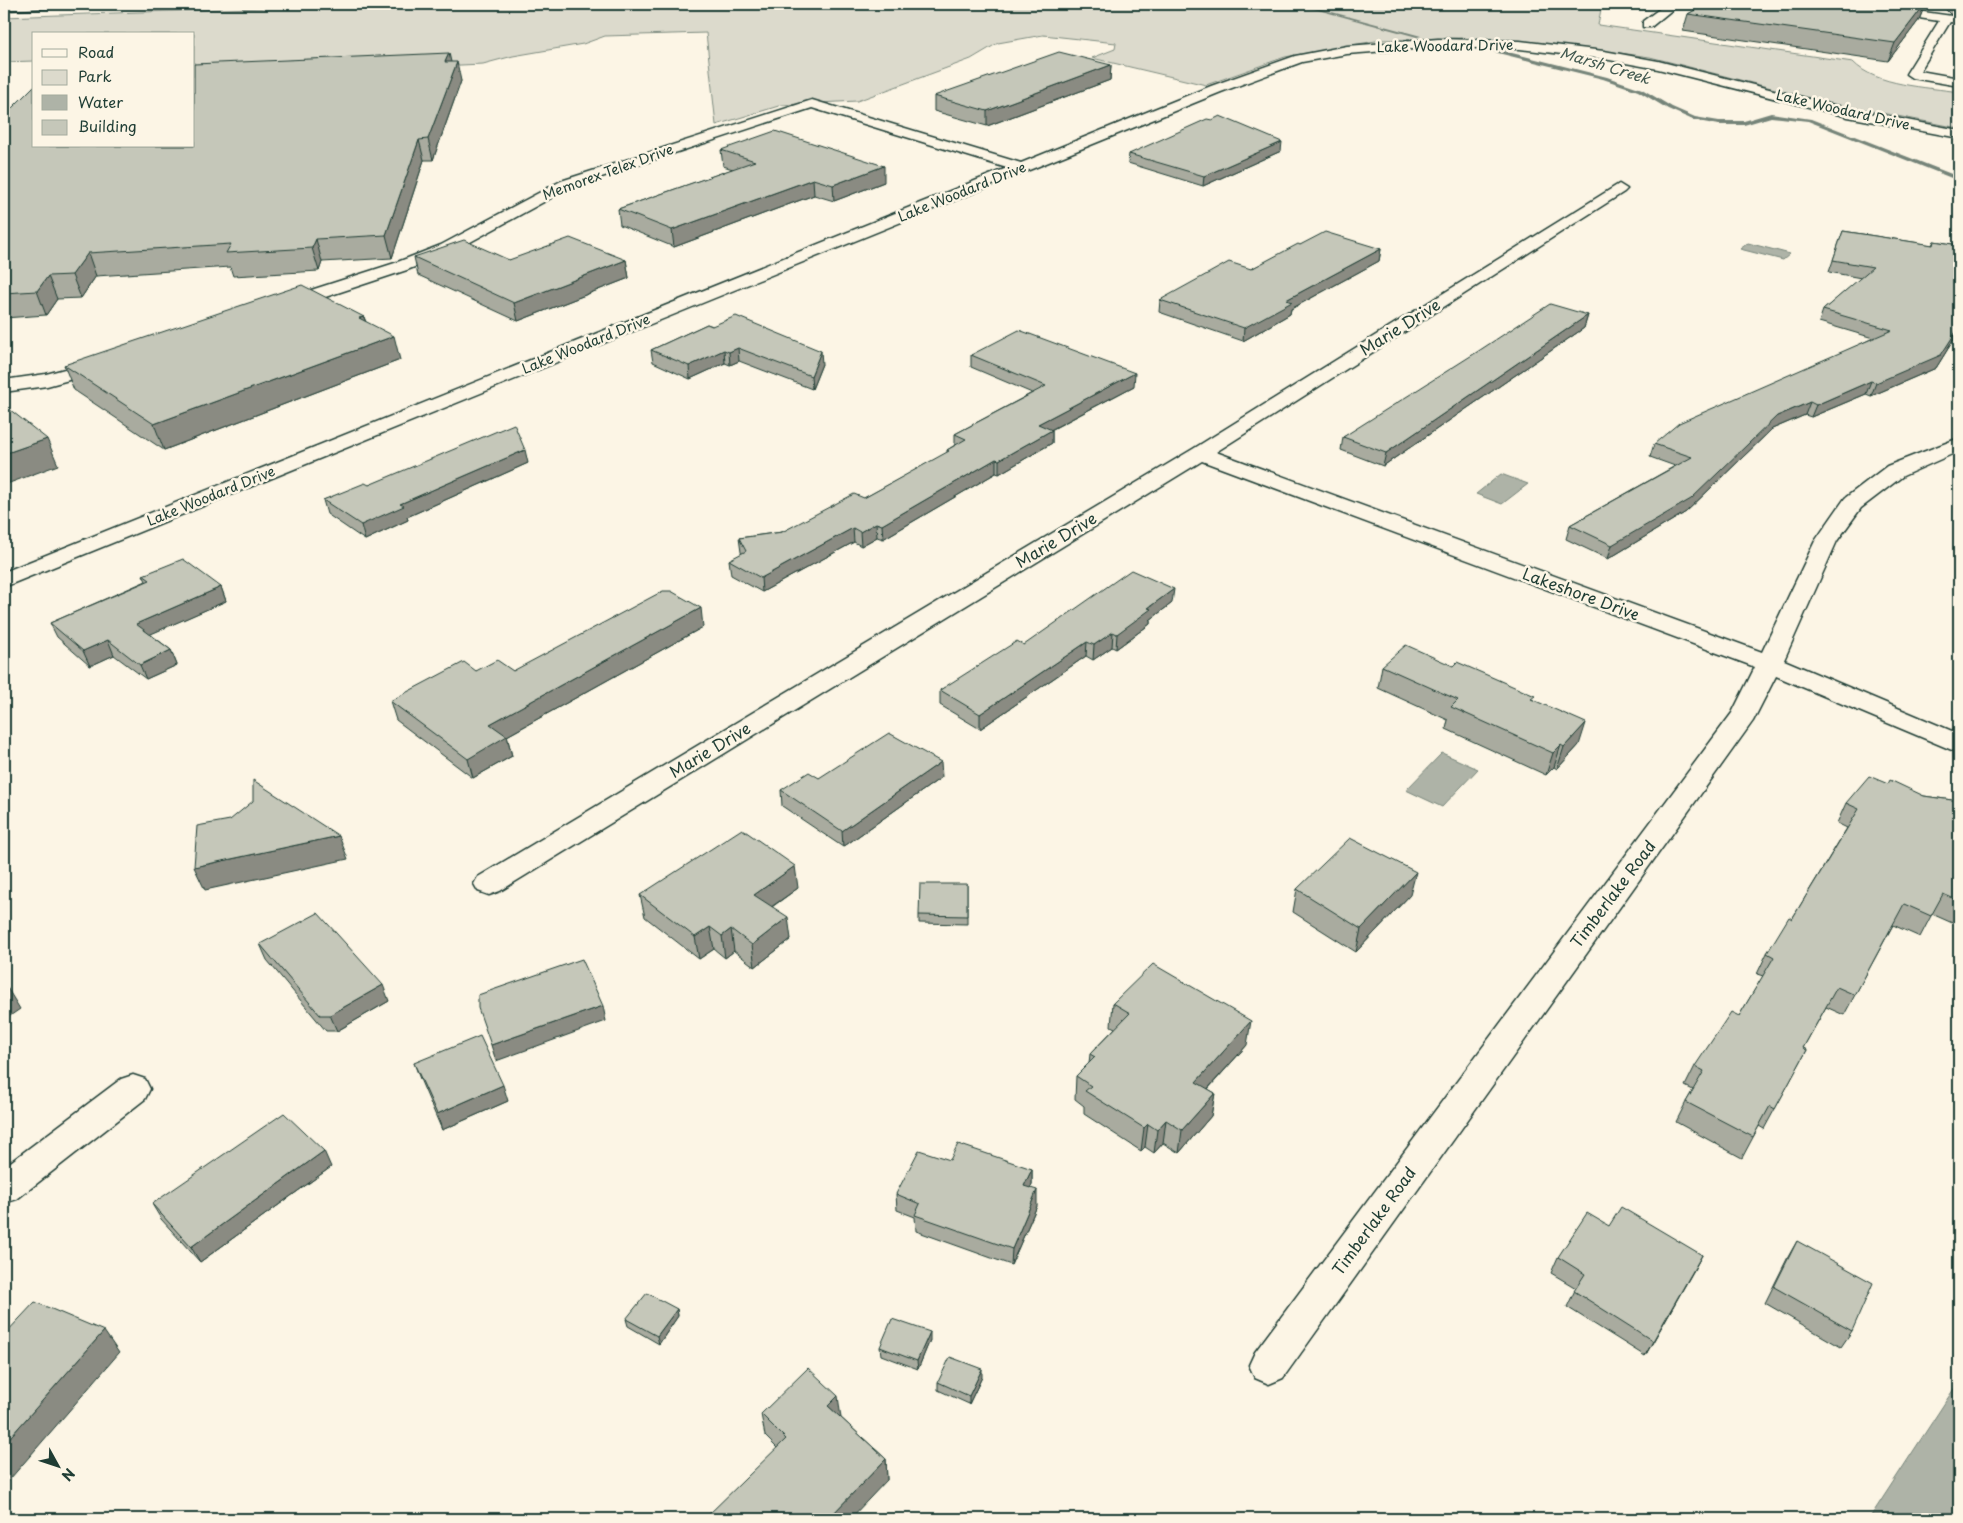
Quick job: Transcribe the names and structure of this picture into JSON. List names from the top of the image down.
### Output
{
  "streets": {
    "main road": [
      "Lake Woodard Drive",
      "Memorex Telex Drive",
      "Marie Drive",
      "Lakeshore Drive",
      "Timberlake Road"
    ]
  },
  "crossings": [
    ["Lake Woodard Drive", "Memorex Telex Drive"],
    ["Marie Drive", "Lakeshore Drive"],
    ["Lakeshore Drive", "Timberlake Road"]
  ],
  "water": ["Marsh Creek"],
  "legend": [
    "Road",
    "Park",
    "Water",
    "Building"
  ],
  "north": "bottom right"
}
